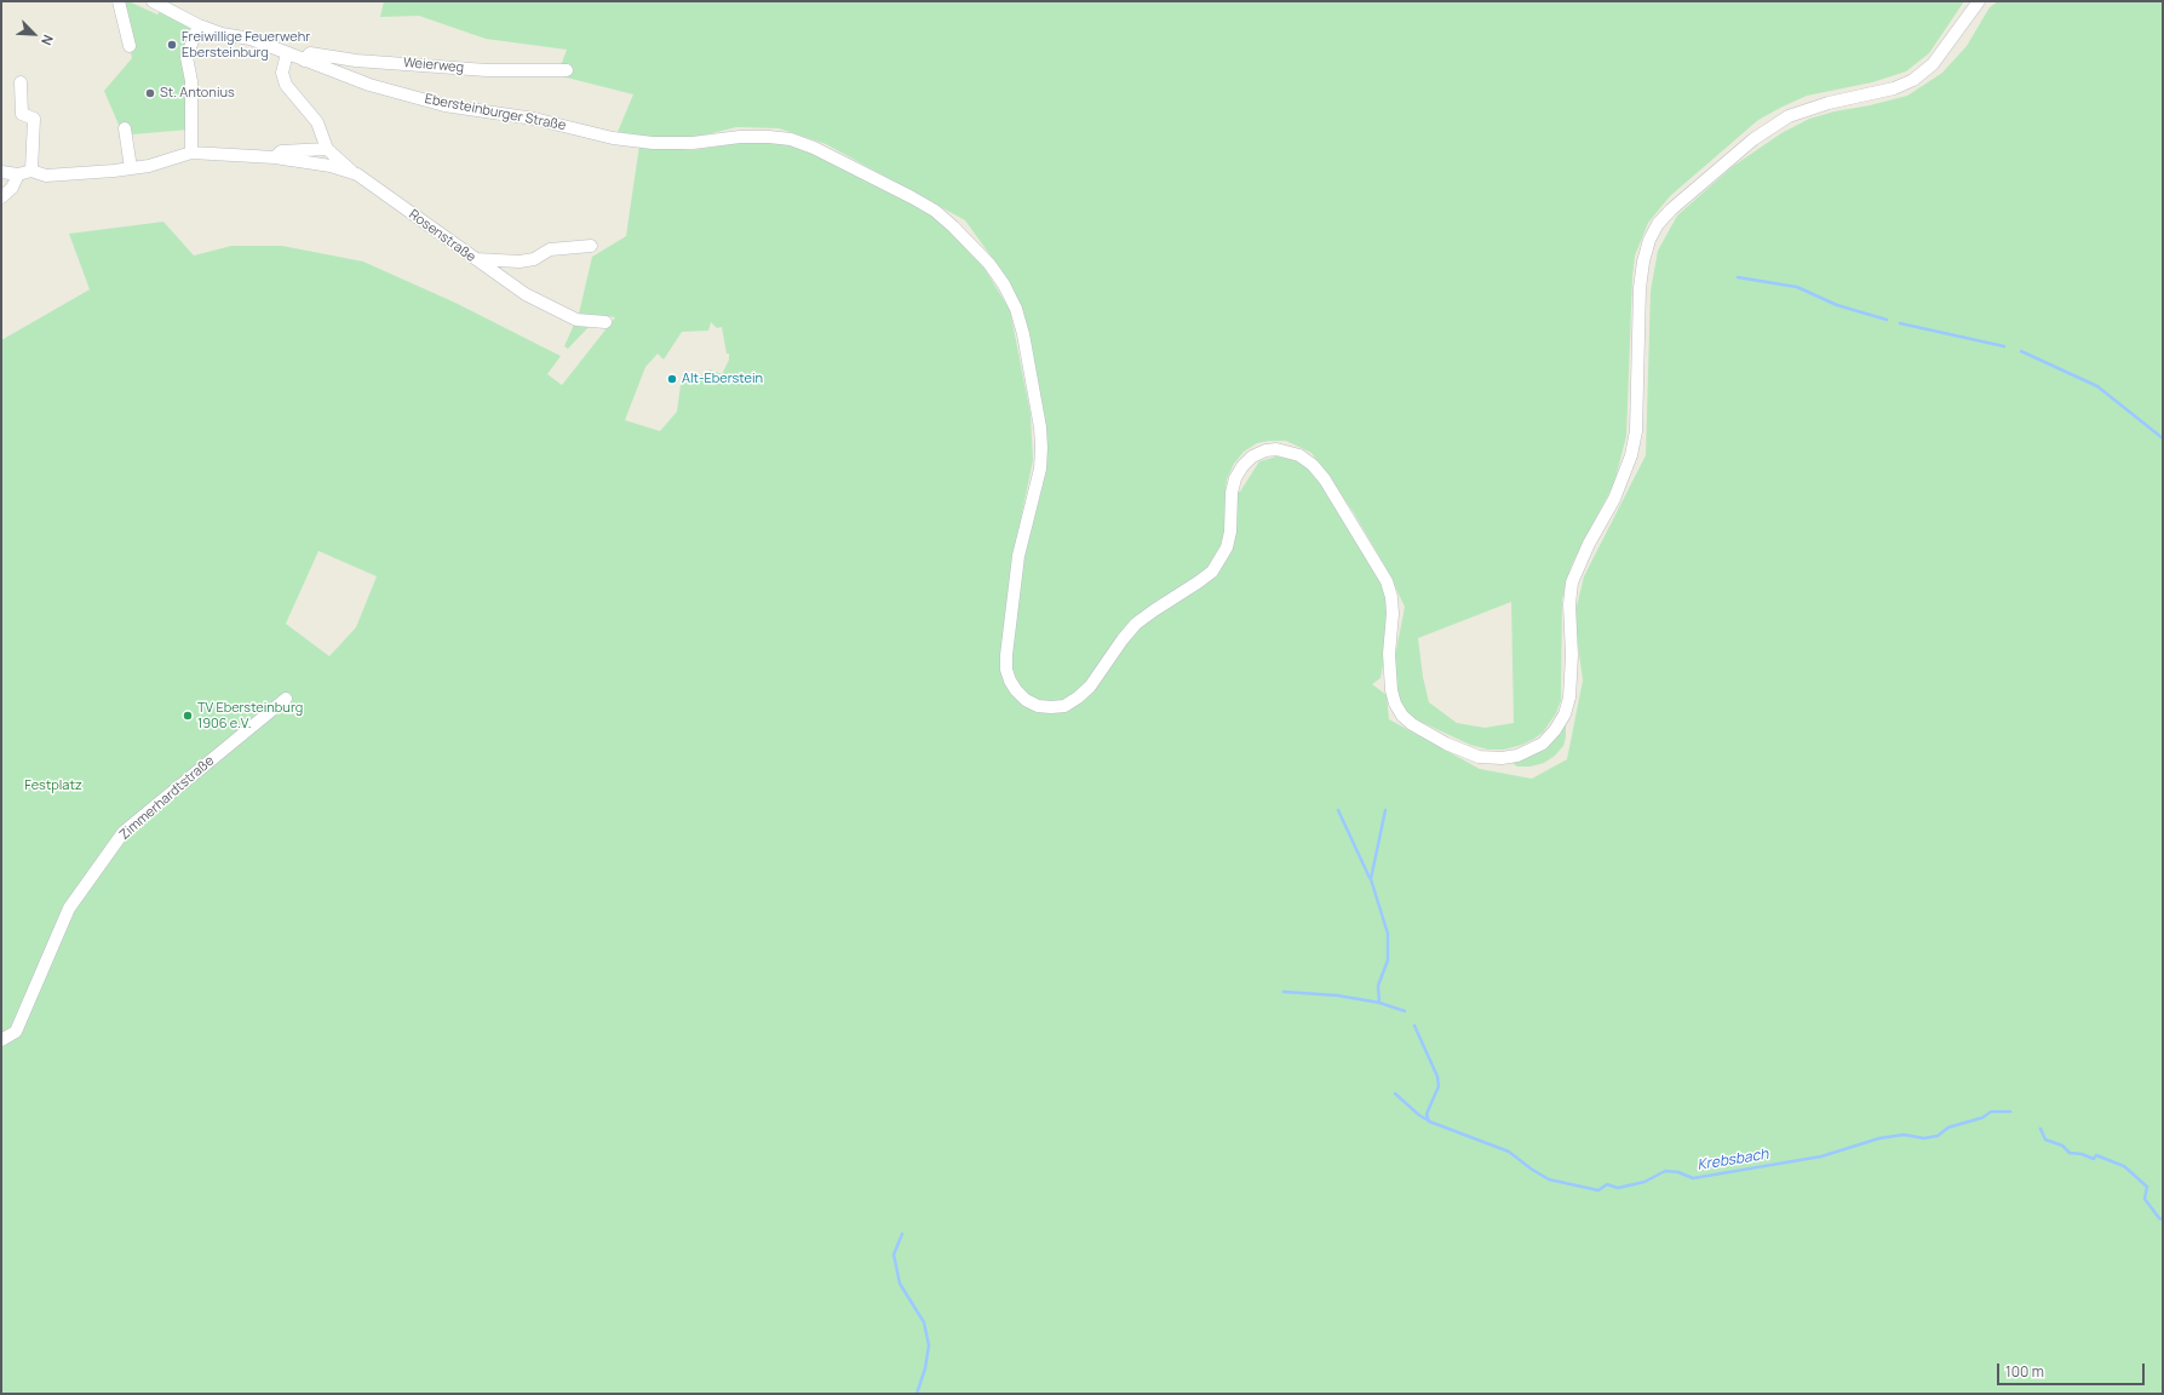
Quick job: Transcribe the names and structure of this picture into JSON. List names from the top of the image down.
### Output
{
  "streets": {
    "street": [
      "Weierweg",
      "Ebersteinburger Straße",
      "Rosenstraße",
      "Zimmerhardtstraße"
    ]
  },
  "crossings": [
    ["Weierweg", "Ebersteinburger Straße"]
  ],
  "water": ["Krebsbach"],
  "parks": ["Festplatz"],
  "places": [
    "Freiwillige Feuerwehr Ebersteinburg",
    "St. Antonius",
    "Alt-Eberstein",
    "TV Ebersteinburg 1906 e.V."
  ],
  "scale_bar": "100 m",
  "north": "bottom right"
}
